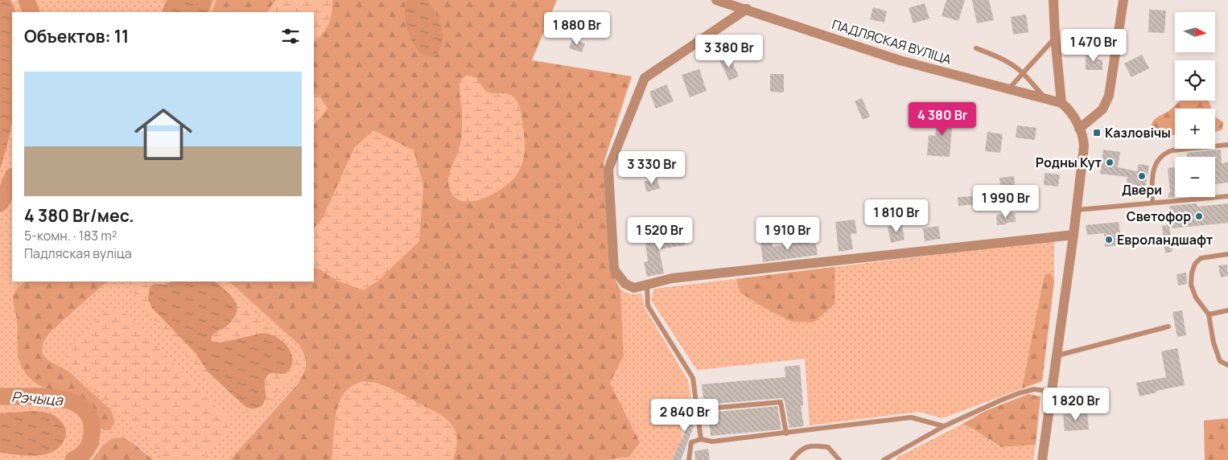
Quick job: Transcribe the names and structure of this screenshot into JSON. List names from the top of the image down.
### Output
{
  "streets": {
    "street": ["ПАДЛЯСКАЯ ВУЛІЦА"]
  },
  "water": ["Рэчыца"],
  "places": {
    "transit": ["Казловічы"],
    "other": [
      "Родны Кут",
      "Двери",
      "Светофор",
      "Евроландшафт"
    ]
  },
  "north": "right",
  "page": {
    "map_buttons": ["+", "−"],
    "price": [
      "1 880 Br",
      "1 470 Br",
      "3 380 Br",
      "4 380 Br",
      "3 330 Br",
      "1 990 Br",
      "1 810 Br",
      "1 520 Br",
      "1 910 Br",
      "1 820 Br",
      "2 840 Br"
    ],
    "heading": "Объектов: 11",
    "list": [
      {
        "name": "4 380 Br/мес.",
        "note": "5-комн. · 183 m² · Падляская вуліца"
      }
    ]
  }
}
